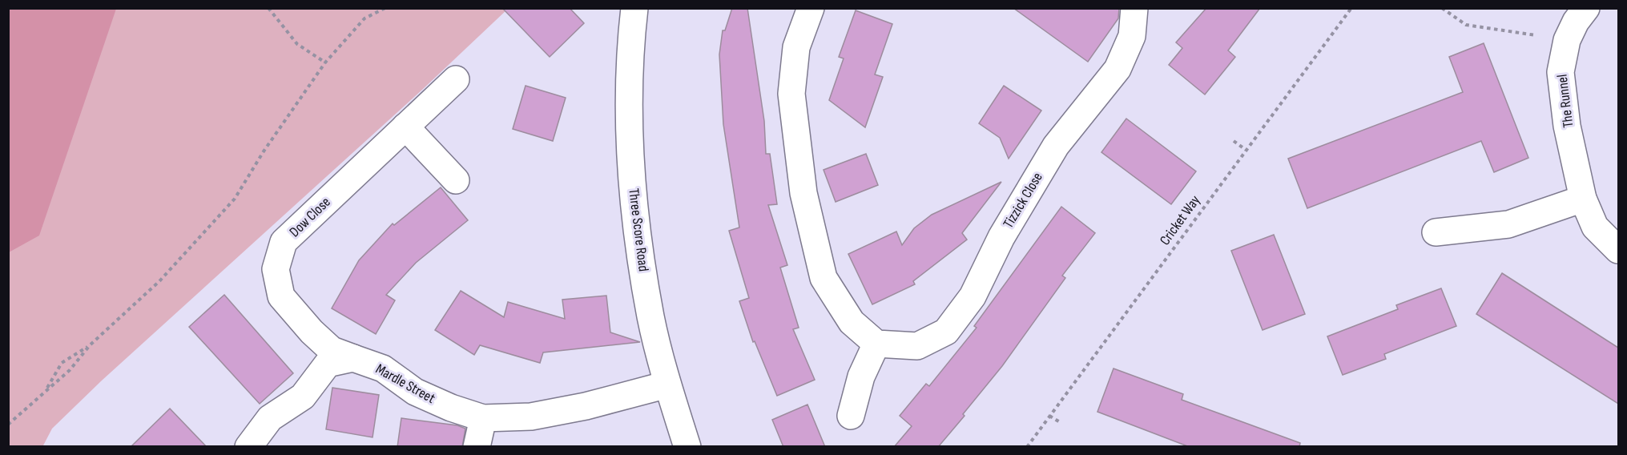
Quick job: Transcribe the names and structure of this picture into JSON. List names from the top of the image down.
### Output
{
  "streets": {
    "street": [
      "The Runnel",
      "Tizzick Close",
      "Dow Close",
      "Three Score Road",
      "Mardle Street"
    ],
    "path": ["Cricket Way"]
  },
  "crossings": [
    ["Dow Close", "Mardle Street"],
    ["Three Score Road", "Mardle Street"]
  ]
}
